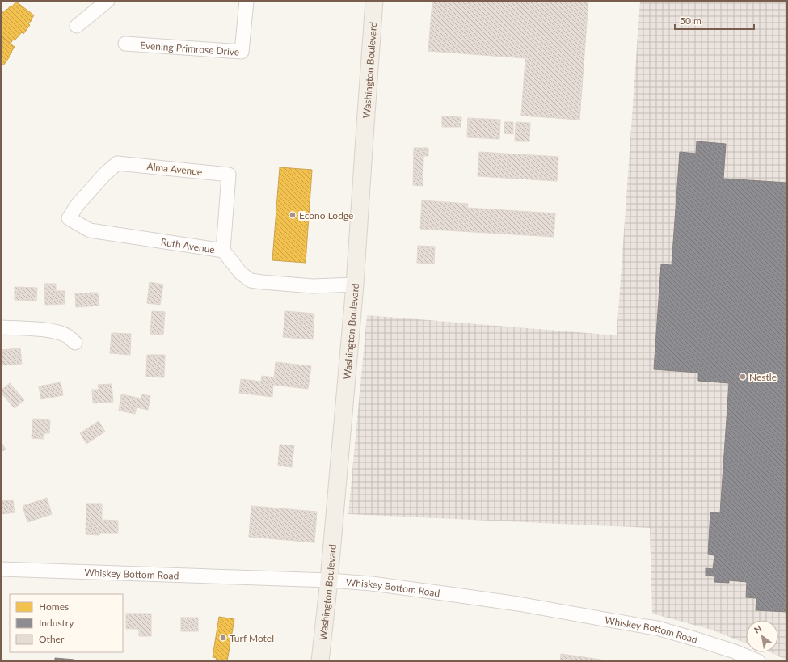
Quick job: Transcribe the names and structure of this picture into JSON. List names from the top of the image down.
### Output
{
  "streets": {
    "main road": ["Washington Boulevard"],
    "street": [
      "Evening Primrose Drive",
      "Alma Avenue",
      "Ruth Avenue",
      "Whiskey Bottom Road"
    ]
  },
  "crossings": [
    ["Washington Boulevard", "Ruth Avenue"],
    ["Washington Boulevard", "Whiskey Bottom Road"],
    ["Alma Avenue", "Ruth Avenue"]
  ],
  "places": ["Econo Lodge", "Nestle", "Turf Motel"],
  "legend": ["Homes", "Industry", "Other"],
  "scale_bar": "50 m",
  "north": "top left"
}
